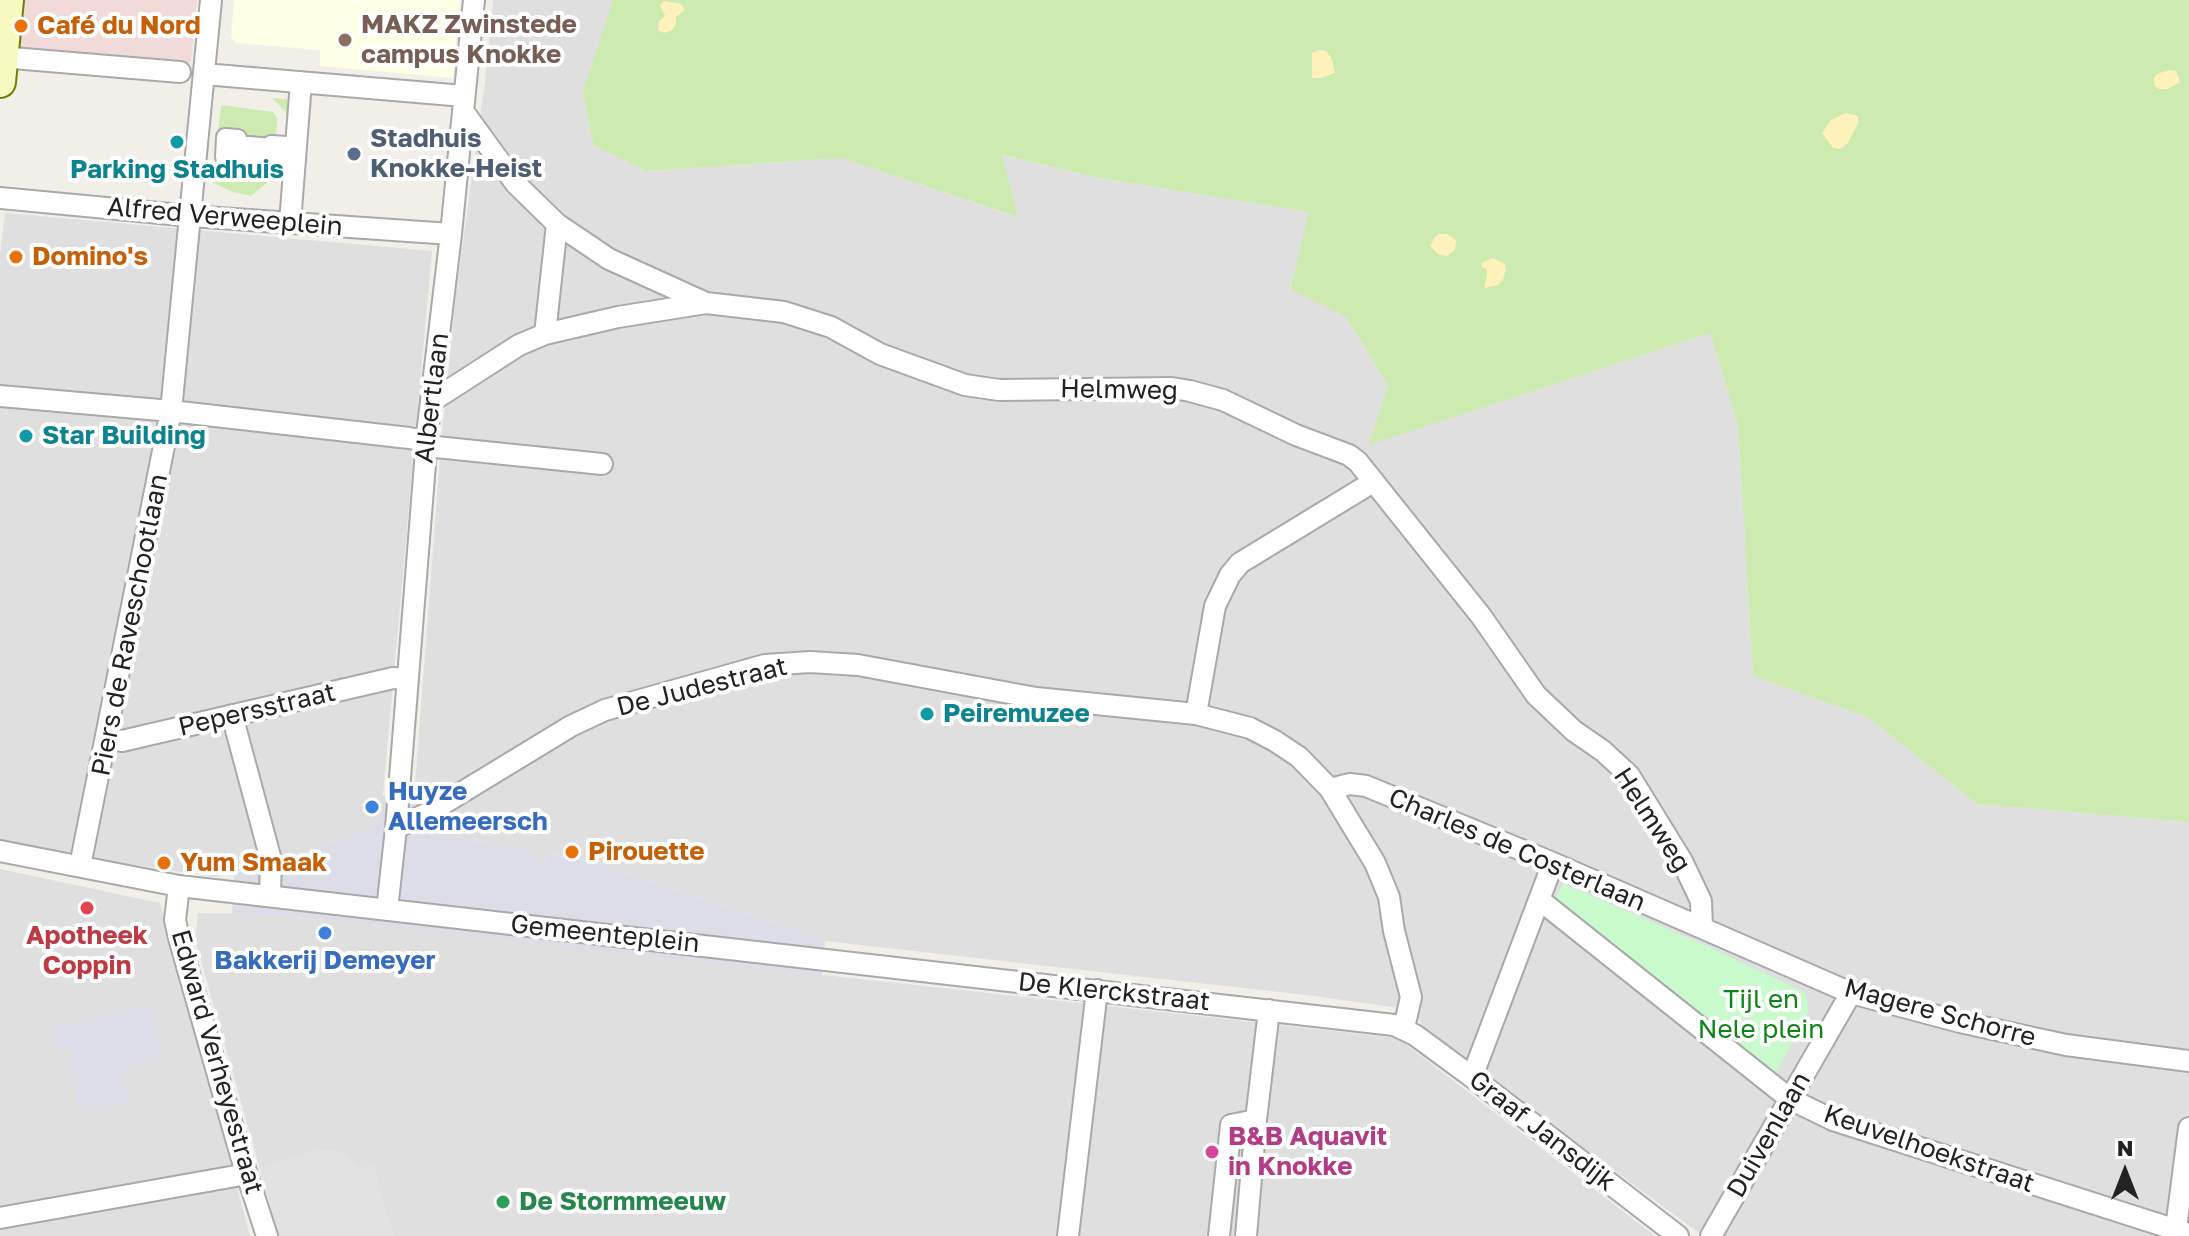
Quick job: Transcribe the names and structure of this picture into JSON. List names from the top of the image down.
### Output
{
  "streets": {
    "street": [
      "Alfred Verweeplein",
      "Helmweg",
      "Albertlaan",
      "Piers de Raveschootlaan",
      "De Judestraat",
      "Pepersstraat",
      "Charles de Costerlaan",
      "Gemeenteplein",
      "De Klerckstraat",
      "Magere Schorre",
      "Edward Verheyestraat",
      "Graaf Jansdijk",
      "Duivenlaan",
      "Keuvelhoekstraat"
    ]
  },
  "crossings": [
    ["Alfred Verweeplein", "Albertlaan"],
    ["Alfred Verweeplein", "Piers de Raveschootlaan"],
    ["Helmweg", "Albertlaan"],
    ["Helmweg", "Charles de Costerlaan"],
    ["Helmweg", "Magere Schorre"],
    ["Albertlaan", "De Judestraat"],
    ["Albertlaan", "Pepersstraat"],
    ["Piers de Raveschootlaan", "Pepersstraat"],
    ["Piers de Raveschootlaan", "Gemeenteplein"],
    ["De Judestraat", "Charles de Costerlaan"],
    ["De Judestraat", "De Klerckstraat"],
    ["De Judestraat", "Graaf Jansdijk"],
    ["Charles de Costerlaan", "Magere Schorre"],
    ["Gemeenteplein", "De Klerckstraat"],
    ["Gemeenteplein", "Edward Verheyestraat"],
    ["De Klerckstraat", "Graaf Jansdijk"],
    ["Magere Schorre", "Duivenlaan"],
    ["Duivenlaan", "Keuvelhoekstraat"]
  ],
  "parks": ["Tijl en Nele plein"],
  "places": [
    "Café du Nord",
    "MAKZ Zwinstede campus Knokke",
    "Parking Stadhuis",
    "Stadhuis Knokke-Heist",
    "Domino's",
    "Star Building",
    "Peiremuzee",
    "Huyze Allemeersch",
    "Pirouette",
    "Yum Smaak",
    "Apotheek Coppin",
    "Bakkerij Demeyer",
    "B&B Aquavit in Knokke",
    "De Stormmeeuw"
  ],
  "north": "top"
}
